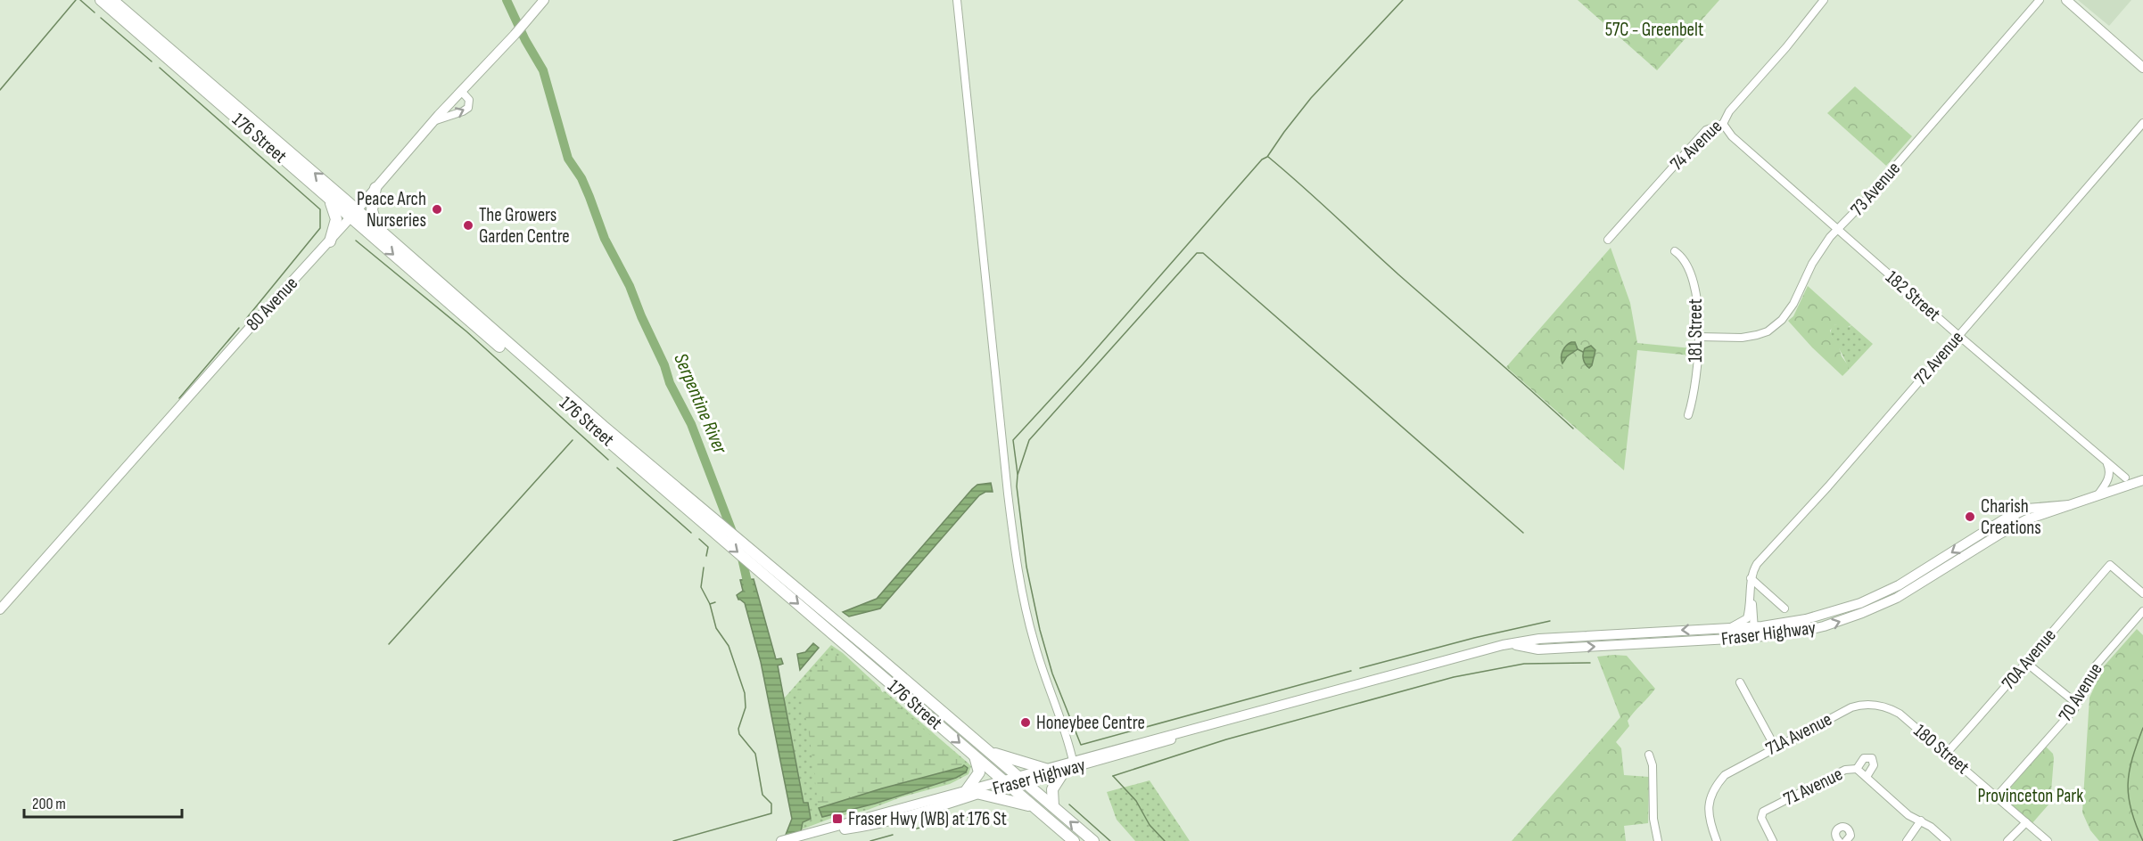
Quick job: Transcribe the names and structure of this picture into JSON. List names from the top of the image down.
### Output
{
  "streets": {
    "highway": ["176 Street"],
    "main road": ["80 Avenue", "Fraser Highway"],
    "street": [
      "74 Avenue",
      "73 Avenue",
      "182 Street",
      "181 Street",
      "72 Avenue",
      "70A Avenue",
      "70 Avenue",
      "71A Avenue",
      "180 Street",
      "71 Avenue"
    ]
  },
  "crossings": [
    ["176 Street", "80 Avenue"],
    ["176 Street", "Fraser Highway"],
    ["74 Avenue", "182 Street"],
    ["73 Avenue", "182 Street"],
    ["73 Avenue", "181 Street"],
    ["182 Street", "72 Avenue"],
    ["70A Avenue", "180 Street"],
    ["70 Avenue", "180 Street"],
    ["71A Avenue", "180 Street"]
  ],
  "water": ["Serpentine River"],
  "parks": ["57C - Greenbelt", "Provinceton Park"],
  "places": {
    "other": [
      "Peace Arch Nurseries",
      "The Growers Garden Centre",
      "Charish Creations",
      "Honeybee Centre"
    ],
    "transit": ["Fraser Hwy (WB) at 176 St"]
  },
  "scale_bar": "200 m"
}
